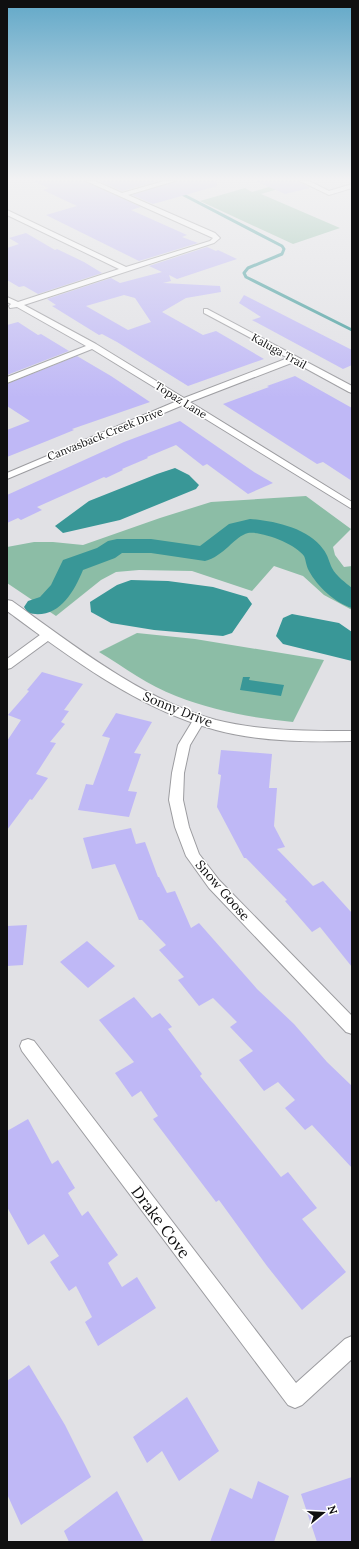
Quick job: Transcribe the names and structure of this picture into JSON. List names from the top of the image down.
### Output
{
  "streets": {
    "street": [
      "Kaluga Trail",
      "Topaz Lane",
      "Canvasback Creek Drive",
      "Sonny Drive",
      "Snow Goose",
      "Drake Cove"
    ]
  },
  "crossings": [
    ["Kaluga Trail", "Canvasback Creek Drive"],
    ["Topaz Lane", "Canvasback Creek Drive"],
    ["Sonny Drive", "Snow Goose"]
  ],
  "north": "right"
}
